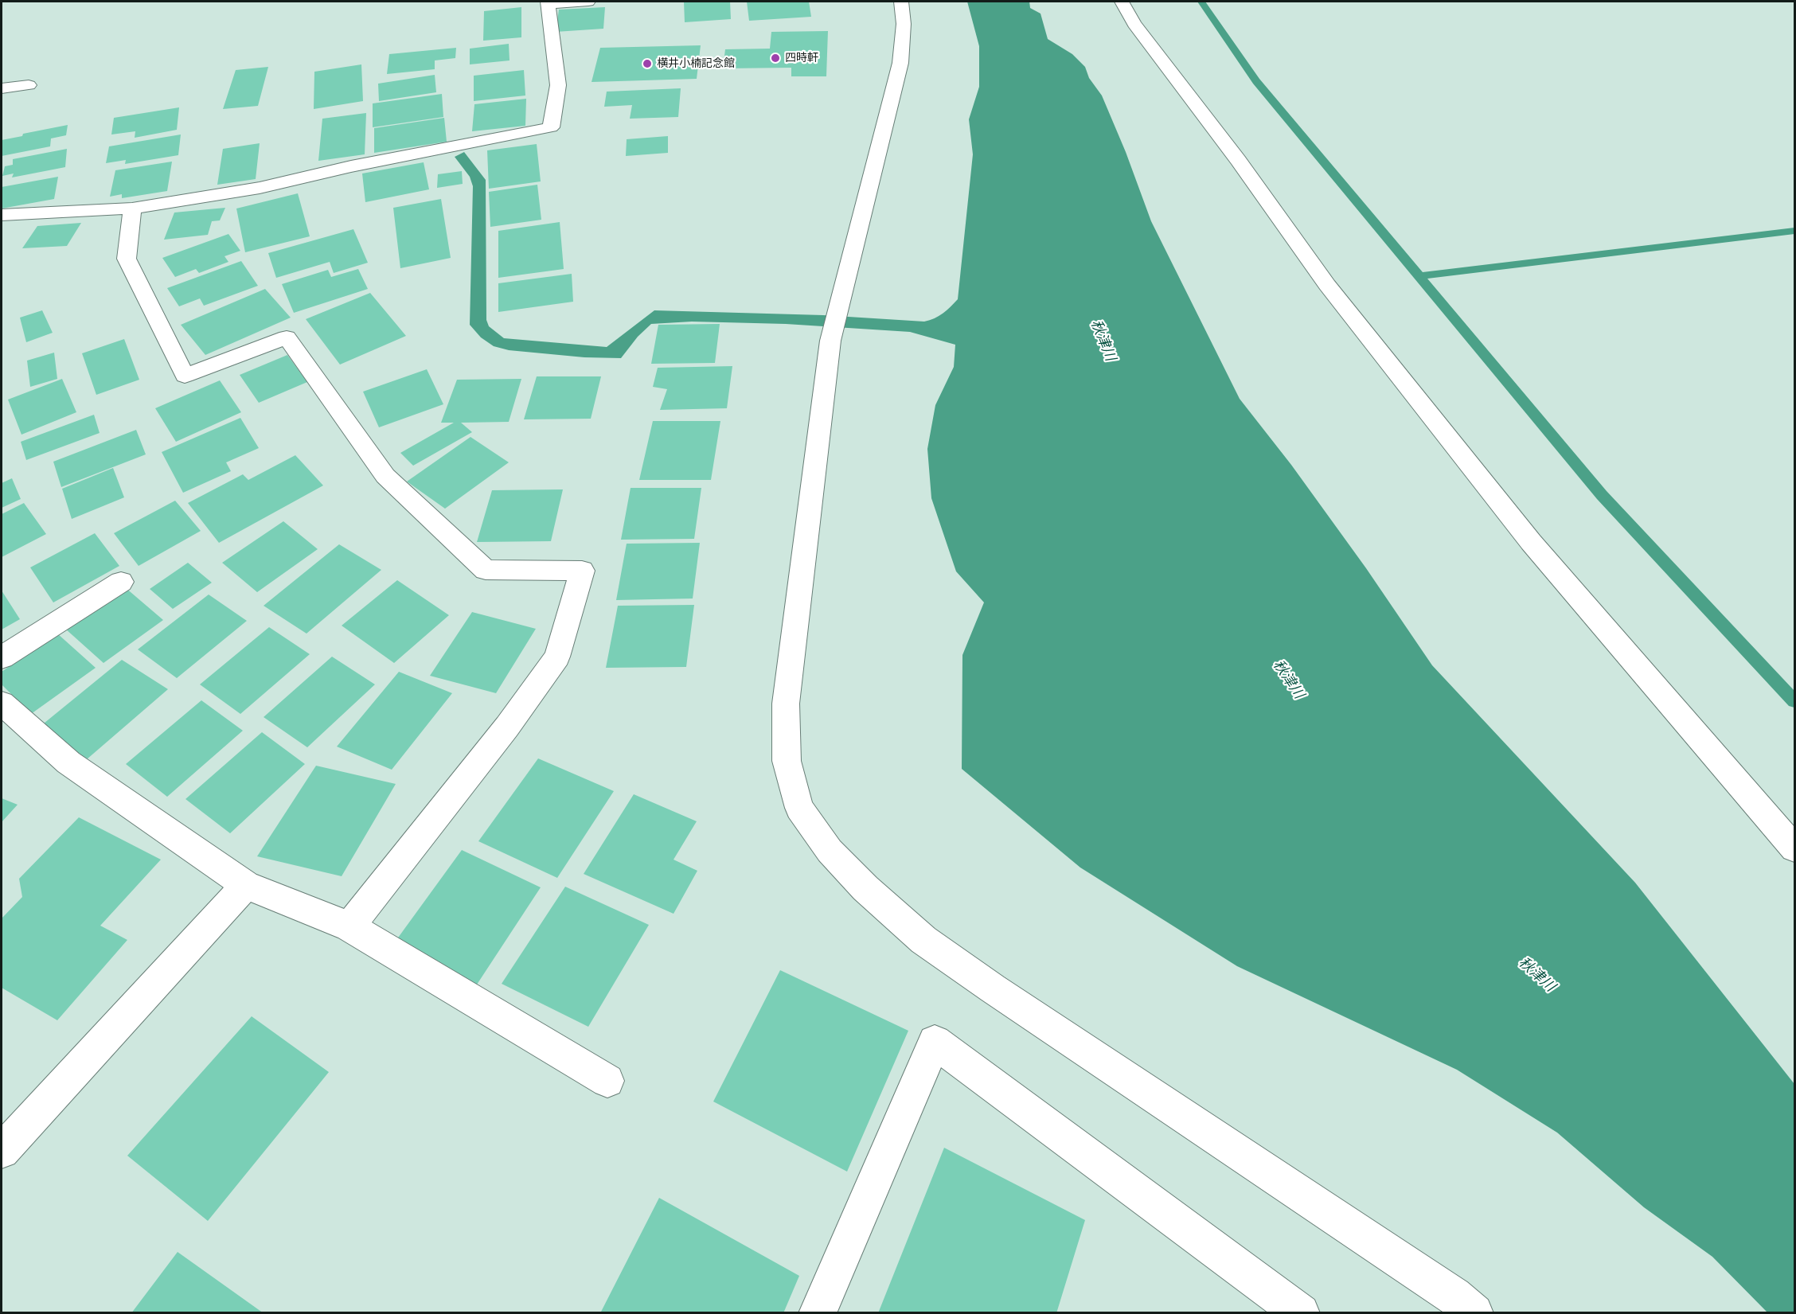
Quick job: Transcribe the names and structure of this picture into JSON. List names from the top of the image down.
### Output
{
  "water": ["秋津川"],
  "places": ["四時軒", "横井小楠記念館"]
}
